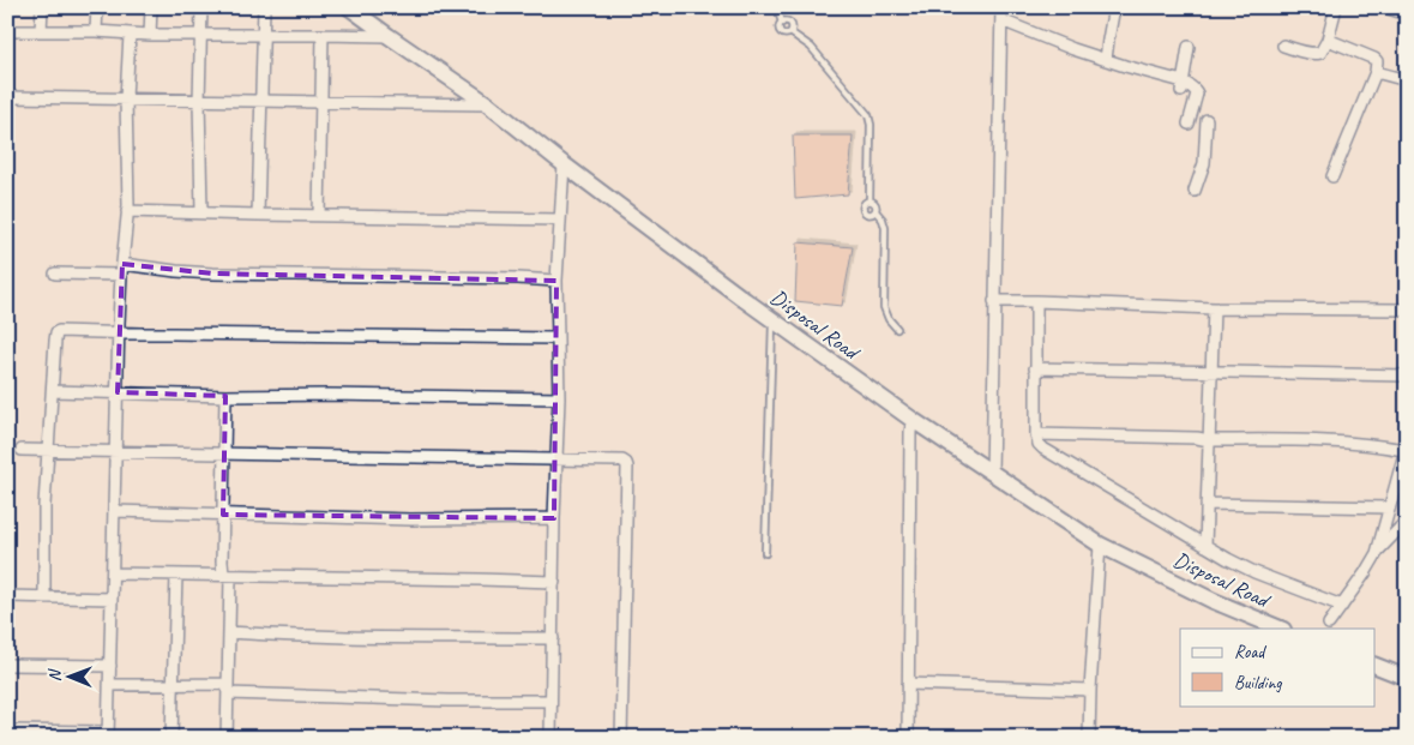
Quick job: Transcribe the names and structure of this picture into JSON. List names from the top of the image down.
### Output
{
  "streets": {
    "street": ["Disposal Road"]
  },
  "legend": ["Road", "Building"],
  "north": "left"
}
